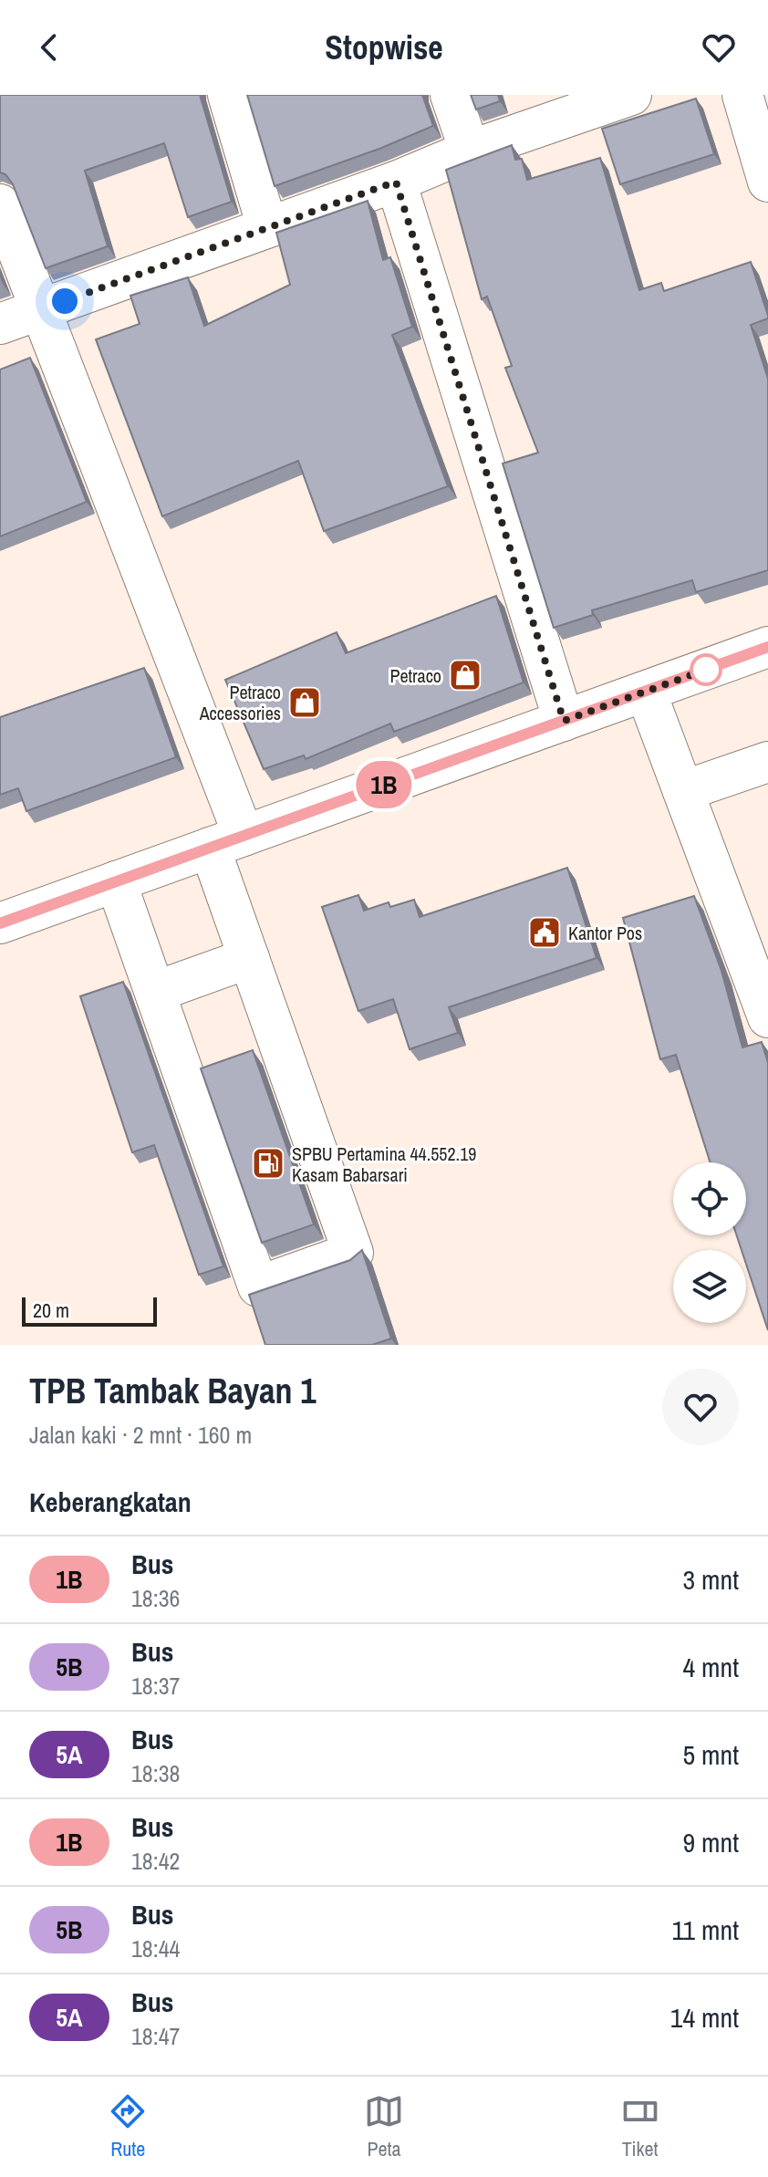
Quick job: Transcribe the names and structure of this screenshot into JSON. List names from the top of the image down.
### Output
{
  "places": {
    "shop": ["Petraco", "Petraco Accessories"],
    "public building": ["Kantor Pos"],
    "fuel station": ["SPBU Pertamina 44.552.19 Kasam Babarsari"]
  },
  "lines": ["bus line 1B"],
  "scale_bar": "20 m",
  "page": {
    "header": "Stopwise",
    "on_map": "1B",
    "scale": "20 m",
    "heading": [
      ["TPB Tambak Bayan 1", "Jalan kaki · 2 mnt · 160 m"],
      "Keberangkatan"
    ],
    "list": [
      {
        "mark": "1B",
        "name": "Bus",
        "note": "18:36",
        "value": "3 mnt"
      },
      {
        "mark": "5B",
        "name": "Bus",
        "note": "18:37",
        "value": "4 mnt"
      },
      {
        "mark": "5A",
        "name": "Bus",
        "note": "18:38",
        "value": "5 mnt"
      },
      {
        "mark": "1B",
        "name": "Bus",
        "note": "18:42",
        "value": "9 mnt"
      },
      {
        "mark": "5B",
        "name": "Bus",
        "note": "18:44",
        "value": "11 mnt"
      },
      {
        "mark": "5A",
        "name": "Bus",
        "note": "18:47",
        "value": "14 mnt"
      }
    ],
    "tabs": ["Rute", "Peta", "Tiket"]
  }
}
